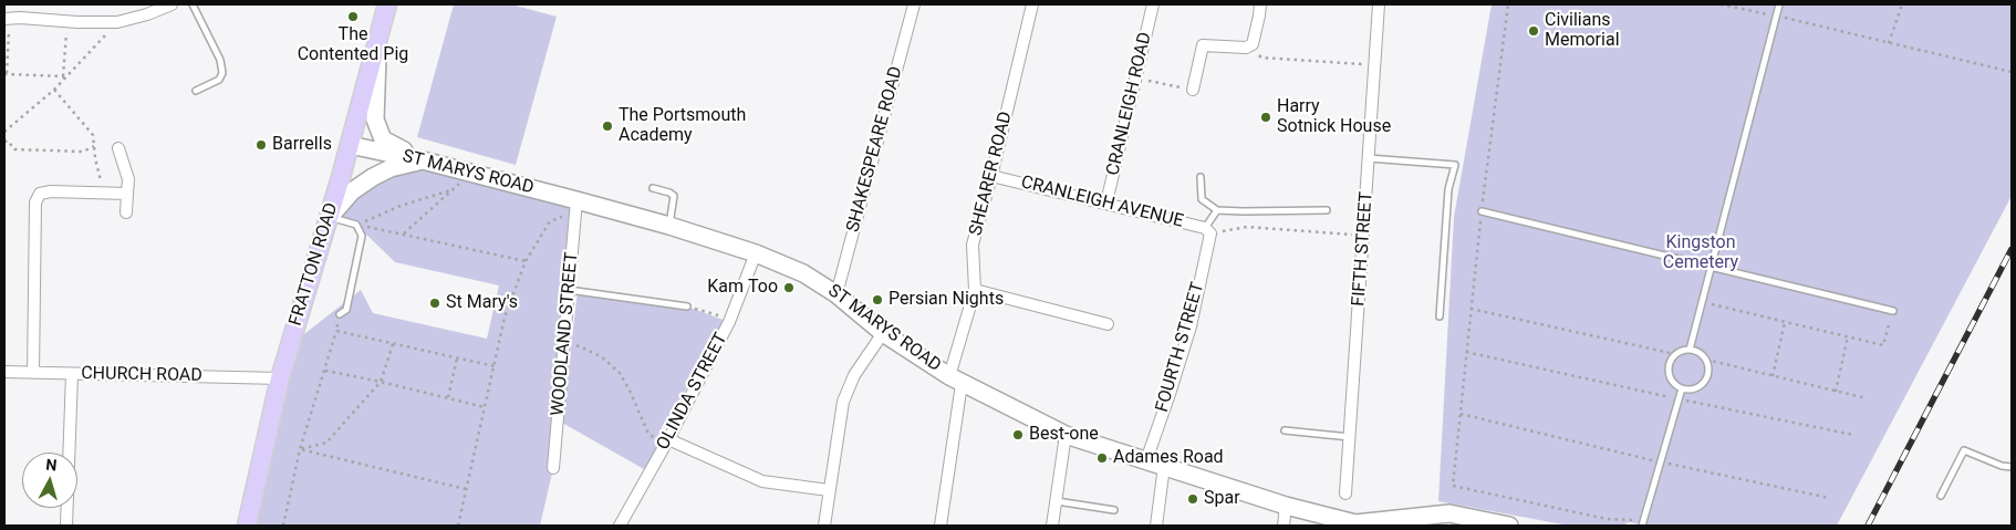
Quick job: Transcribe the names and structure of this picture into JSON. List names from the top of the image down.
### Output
{
  "streets": {
    "main road": ["FRATTON ROAD"],
    "street": [
      "CRANLEIGH ROAD",
      "SHAKESPEARE ROAD",
      "ST MARYS ROAD",
      "SHEARER ROAD",
      "CRANLEIGH AVENUE",
      "FIFTH STREET",
      "WOODLAND STREET",
      "FOURTH STREET",
      "CHURCH ROAD",
      "OLINDA STREET"
    ]
  },
  "crossings": [
    ["CRANLEIGH ROAD", "CRANLEIGH AVENUE"],
    ["SHAKESPEARE ROAD", "ST MARYS ROAD"],
    ["ST MARYS ROAD", "SHEARER ROAD"],
    ["ST MARYS ROAD", "FRATTON ROAD"],
    ["ST MARYS ROAD", "WOODLAND STREET"],
    ["ST MARYS ROAD", "FOURTH STREET"],
    ["ST MARYS ROAD", "OLINDA STREET"],
    ["SHEARER ROAD", "CRANLEIGH AVENUE"],
    ["CRANLEIGH AVENUE", "FOURTH STREET"],
    ["FRATTON ROAD", "CHURCH ROAD"]
  ],
  "parks": ["Kingston Cemetery"],
  "places": [
    "The Contented Pig",
    "Civilians Memorial",
    "Harry Sotnick House",
    "The Portsmouth Academy",
    "Barrells",
    "Kam Too",
    "Persian Nights",
    "St Mary's",
    "Best-one",
    "Adames Road",
    "Spar"
  ],
  "north": "top"
}
